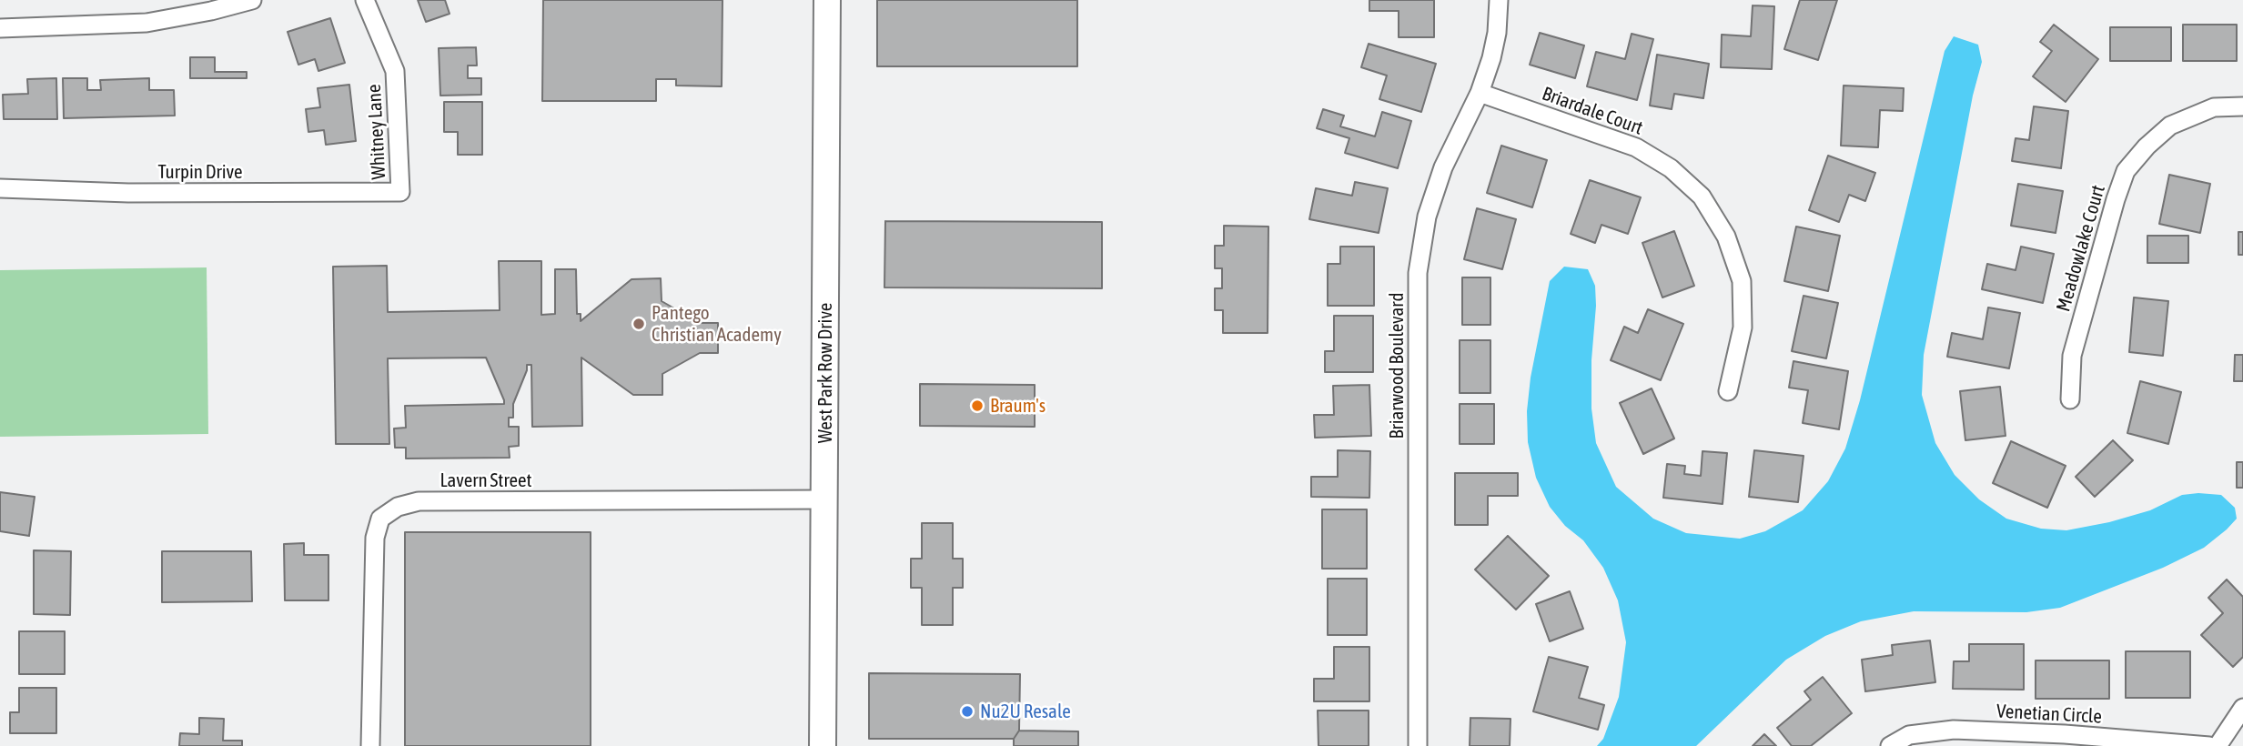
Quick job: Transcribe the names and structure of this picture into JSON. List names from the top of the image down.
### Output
{
  "streets": {
    "main road": ["West Park Row Drive"],
    "street": [
      "Briardale Court",
      "Whitney Lane",
      "Turpin Drive",
      "Meadowlake Court",
      "Briarwood Boulevard",
      "Lavern Street",
      "Venetian Circle"
    ]
  },
  "crossings": [
    ["Briardale Court", "Briarwood Boulevard"],
    ["Whitney Lane", "Turpin Drive"],
    ["West Park Row Drive", "Lavern Street"]
  ],
  "places": ["Pantego Christian Academy", "Braum's", "Nu2U Resale"]
}
